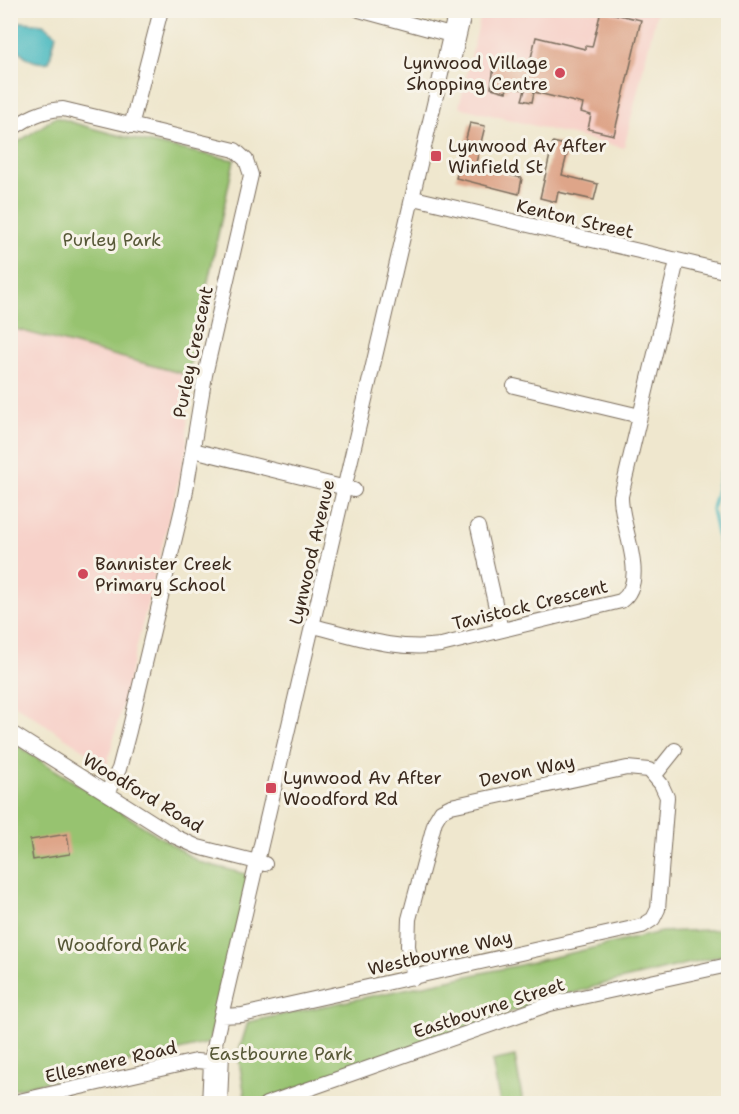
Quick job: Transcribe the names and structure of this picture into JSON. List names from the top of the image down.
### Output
{
  "streets": {
    "street": [
      "Kenton Street",
      "Purley Crescent",
      "Lynwood Avenue",
      "Tavistock Crescent",
      "Devon Way",
      "Woodford Road",
      "Westbourne Way",
      "Eastbourne Street",
      "Ellesmere Road"
    ]
  },
  "crossings": [
    ["Kenton Street", "Lynwood Avenue"],
    ["Kenton Street", "Tavistock Crescent"],
    ["Purley Crescent", "Woodford Road"],
    ["Lynwood Avenue", "Tavistock Crescent"],
    ["Lynwood Avenue", "Woodford Road"],
    ["Lynwood Avenue", "Westbourne Way"],
    ["Lynwood Avenue", "Ellesmere Road"],
    ["Devon Way", "Westbourne Way"]
  ],
  "parks": ["Purley Park", "Woodford Park", "Eastbourne Park"],
  "places": {
    "other": ["Lynwood Village Shopping Centre", "Bannister Creek Primary School"],
    "transit": ["Lynwood Av After Winfield St", "Lynwood Av After Woodford Rd"]
  }
}
